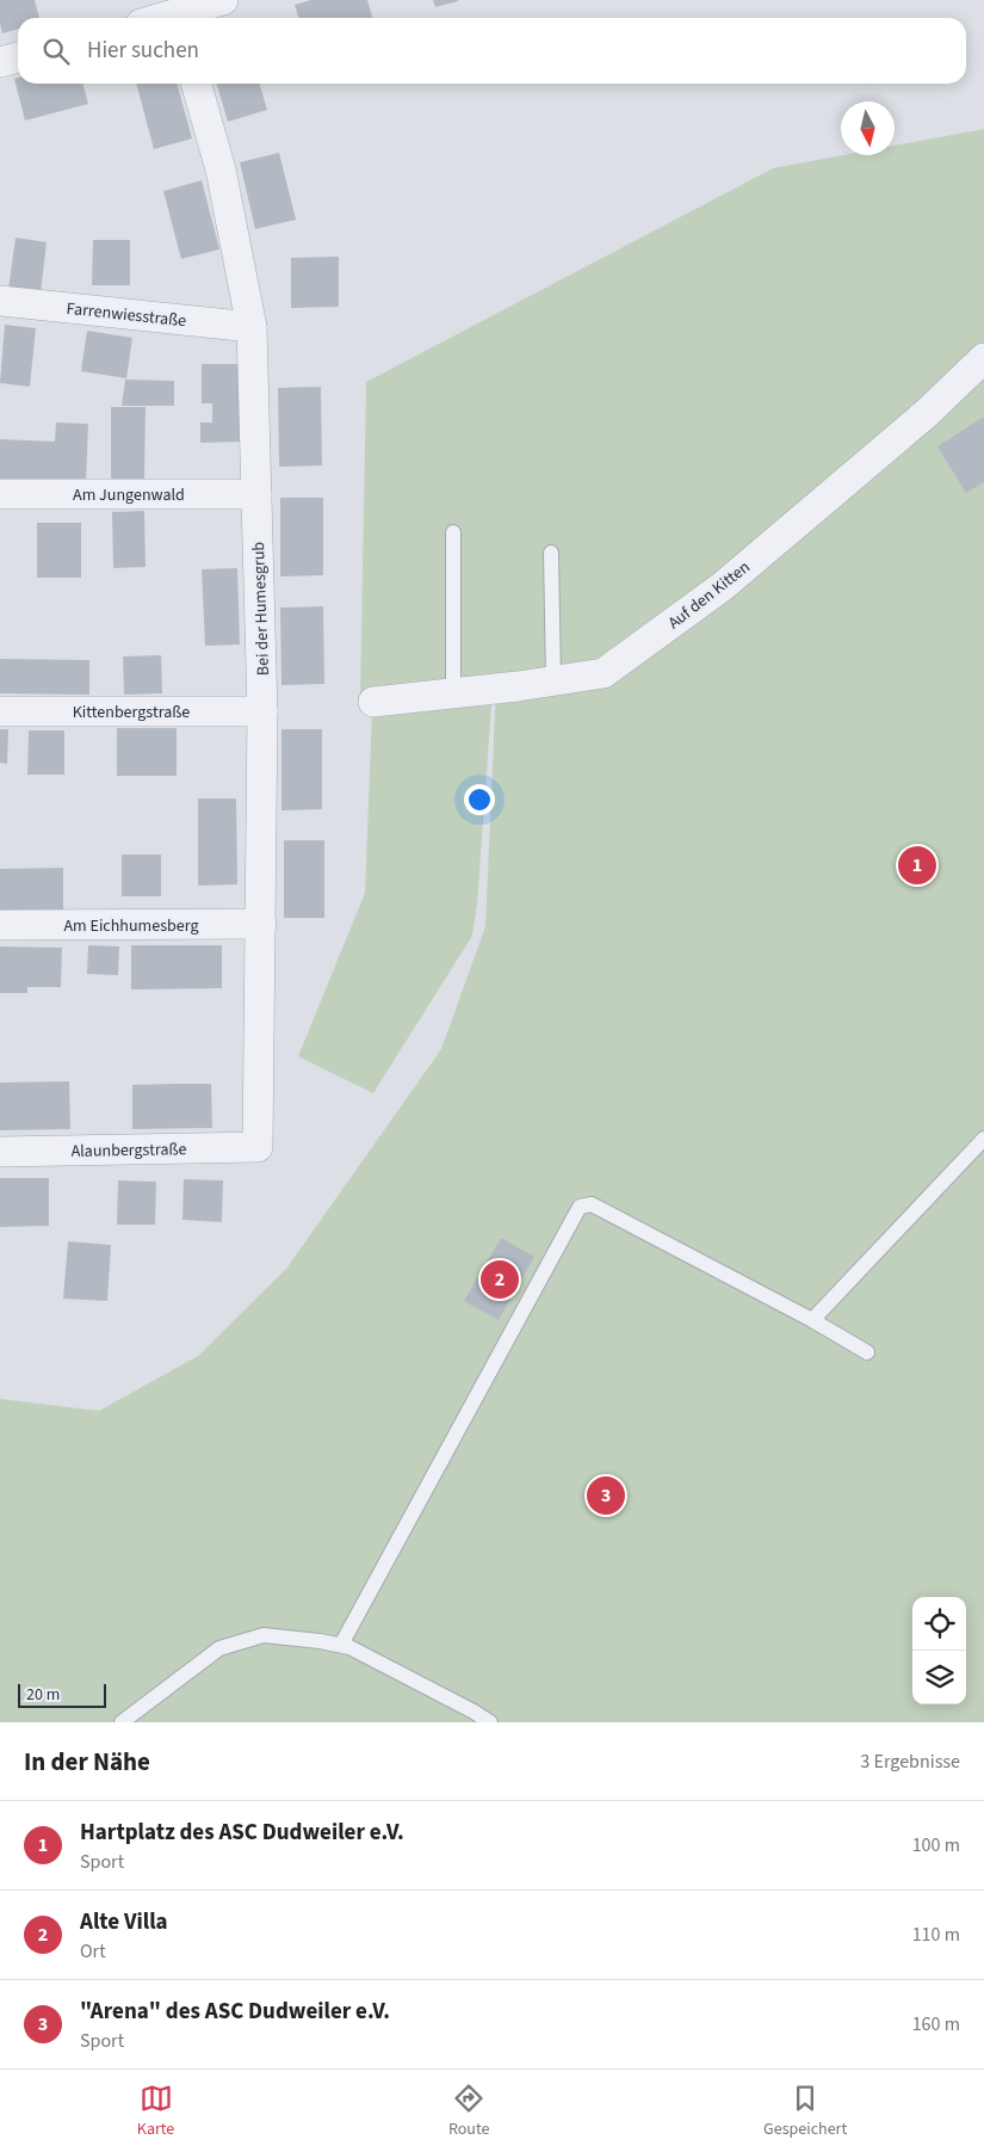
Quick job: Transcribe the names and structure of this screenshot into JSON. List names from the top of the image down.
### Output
{
  "streets": {
    "street": [
      "Farrenwiesstraße",
      "Am Jungenwald",
      "Auf den Kitten",
      "Bei der Humesgrub",
      "Kittenbergstraße",
      "Am Eichhumesberg",
      "Alaunbergstraße"
    ]
  },
  "crossings": [
    ["Farrenwiesstraße", "Bei der Humesgrub"],
    ["Am Jungenwald", "Bei der Humesgrub"],
    ["Bei der Humesgrub", "Kittenbergstraße"],
    ["Bei der Humesgrub", "Am Eichhumesberg"],
    ["Bei der Humesgrub", "Alaunbergstraße"]
  ],
  "scale_bar": "20 m",
  "north": "bottom",
  "page": {
    "search": "Hier suchen",
    "pins": ["1", "2", "3"],
    "scale": "20 m",
    "heading": ["In der Nähe", "3 Ergebnisse"],
    "list": [
      {
        "mark": "1",
        "name": "Hartplatz des ASC Dudweiler e.V.",
        "note": "Sport",
        "value": "100 m"
      },
      {
        "mark": "2",
        "name": "Alte Villa",
        "note": "Ort",
        "value": "110 m"
      },
      {
        "mark": "3",
        "name": "\"Arena\" des ASC Dudweiler e.V.",
        "note": "Sport",
        "value": "160 m"
      }
    ],
    "nav": ["Karte", "Route", "Gespeichert"]
  }
}
